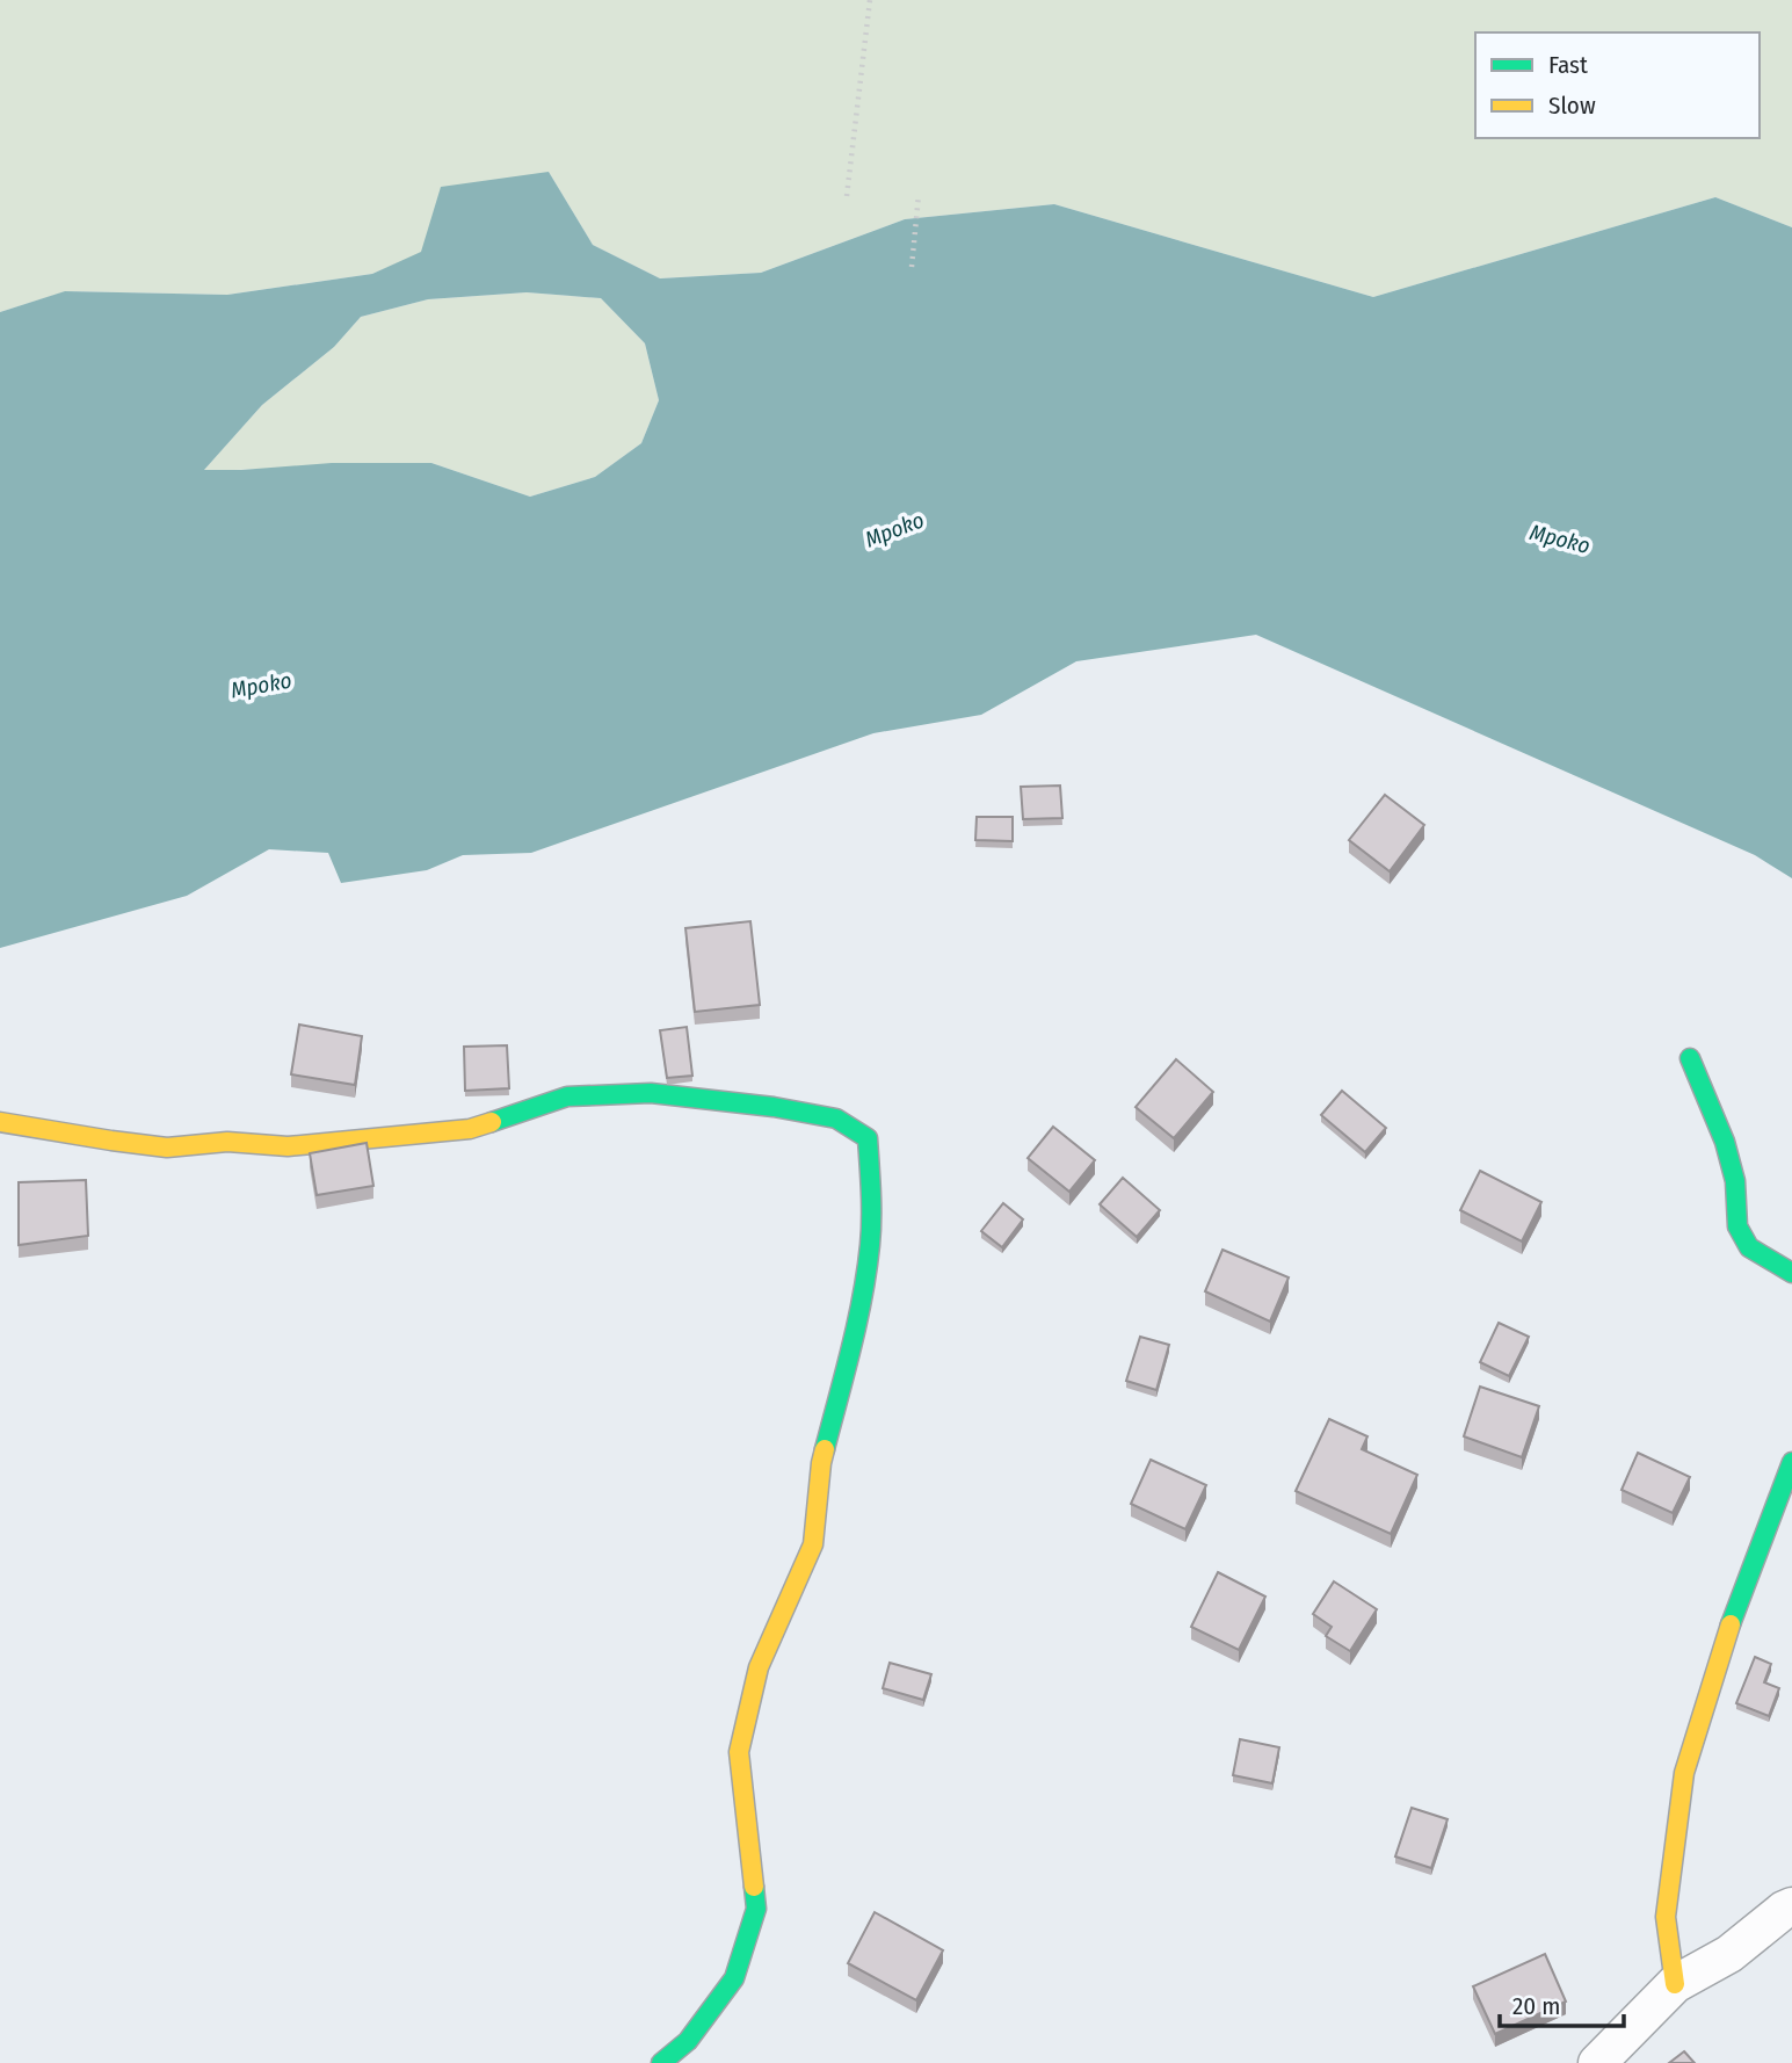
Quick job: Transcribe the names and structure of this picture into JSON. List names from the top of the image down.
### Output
{
  "water": ["Mpoko"],
  "legend": ["Fast", "Slow"],
  "scale_bar": "20 m"
}
